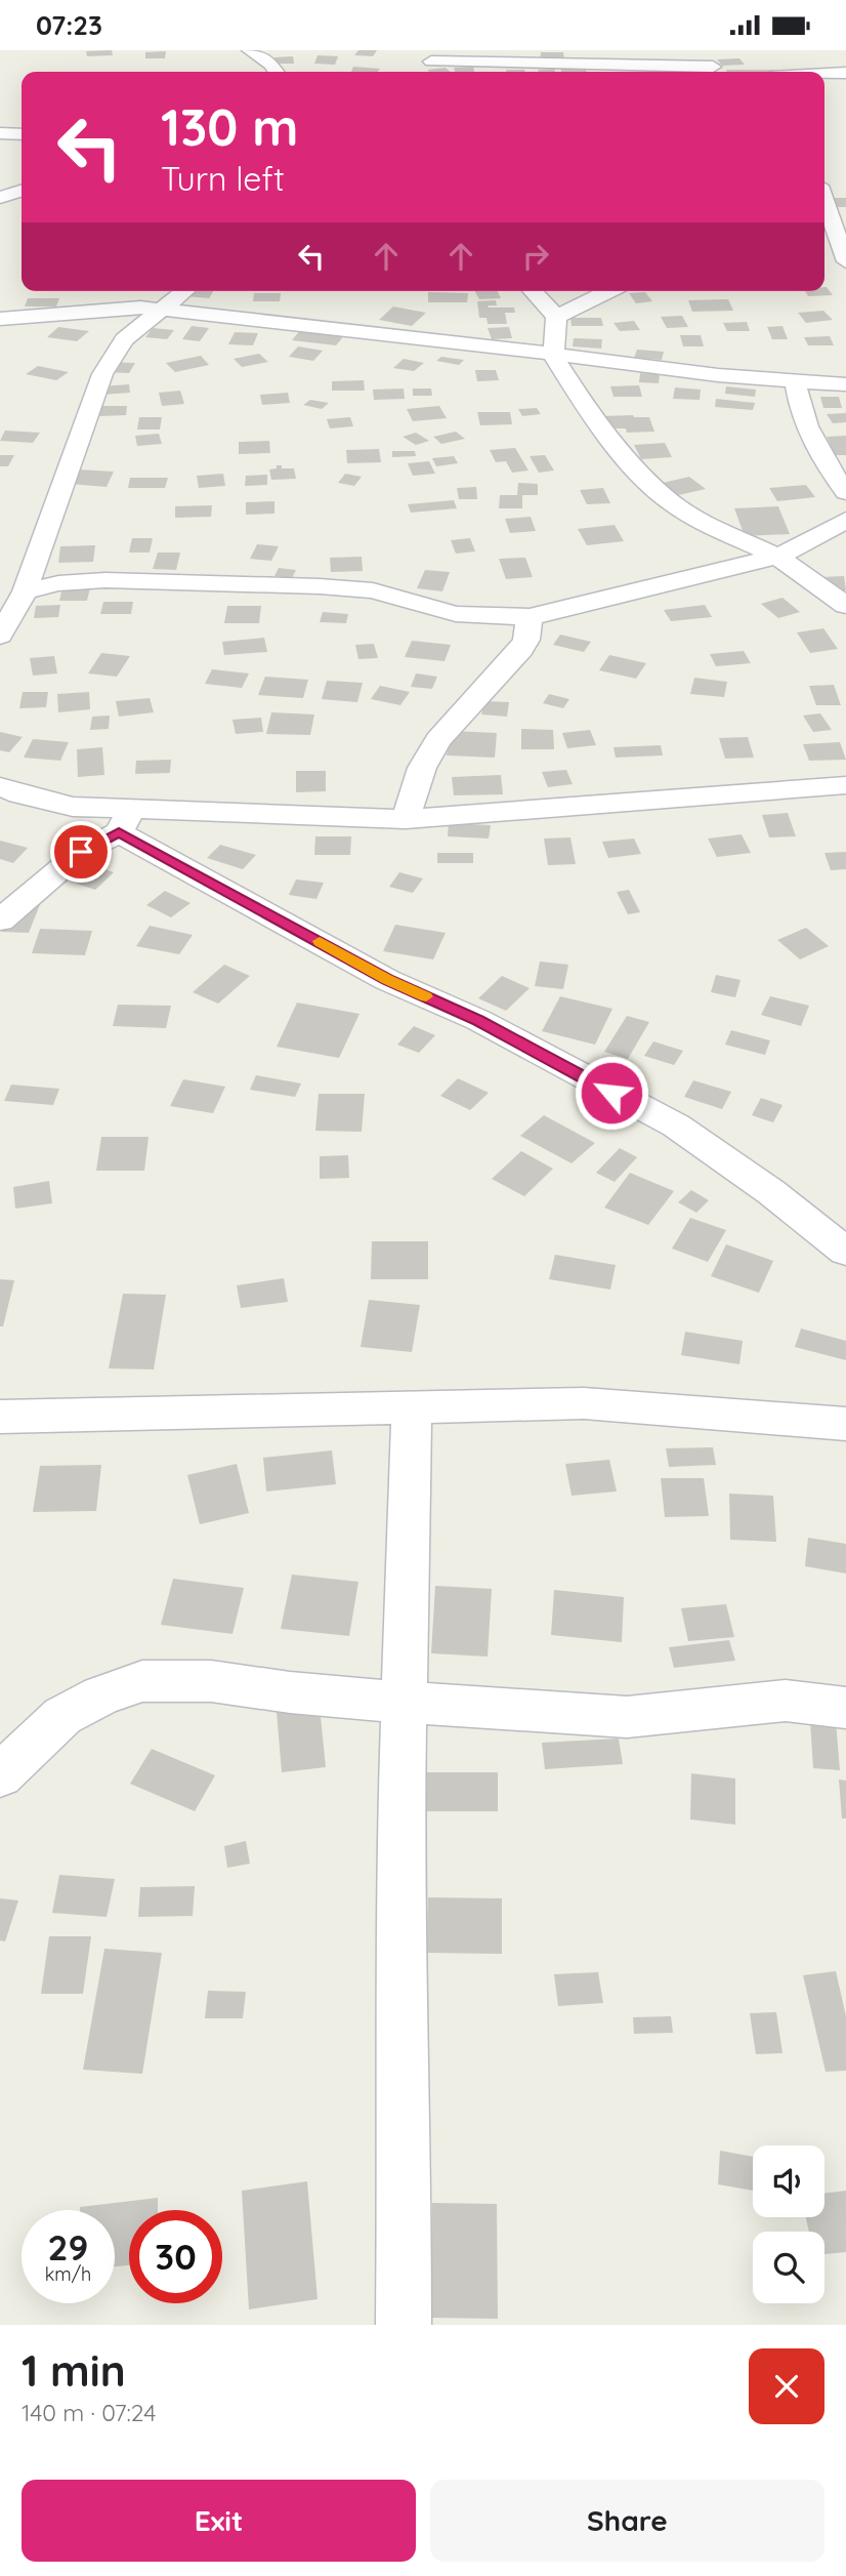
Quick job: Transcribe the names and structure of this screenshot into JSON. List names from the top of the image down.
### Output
{
  "page": {
    "status": "07:23",
    "turn": ["130 m", "Turn left"],
    "speed": "29 km/h",
    "limit": "30",
    "heading": ["1 min", "140 m · 07:24"],
    "buttons": ["Exit", "Share"]
  }
}
